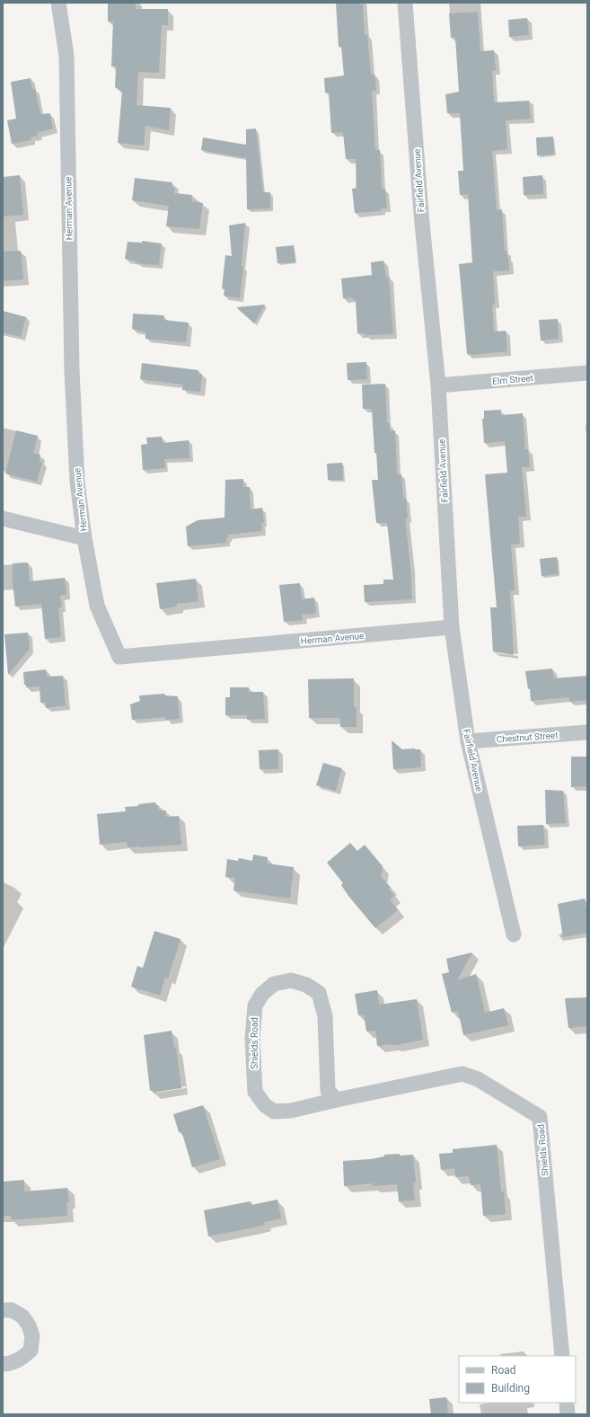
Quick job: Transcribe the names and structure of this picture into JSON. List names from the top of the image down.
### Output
{
  "streets": {
    "street": [
      "Fairfield Avenue",
      "Herman Avenue",
      "Elm Street",
      "Chestnut Street",
      "Shields Road"
    ]
  },
  "crossings": [
    ["Fairfield Avenue", "Herman Avenue"],
    ["Fairfield Avenue", "Elm Street"],
    ["Fairfield Avenue", "Chestnut Street"]
  ],
  "legend": ["Road", "Building"]
}
